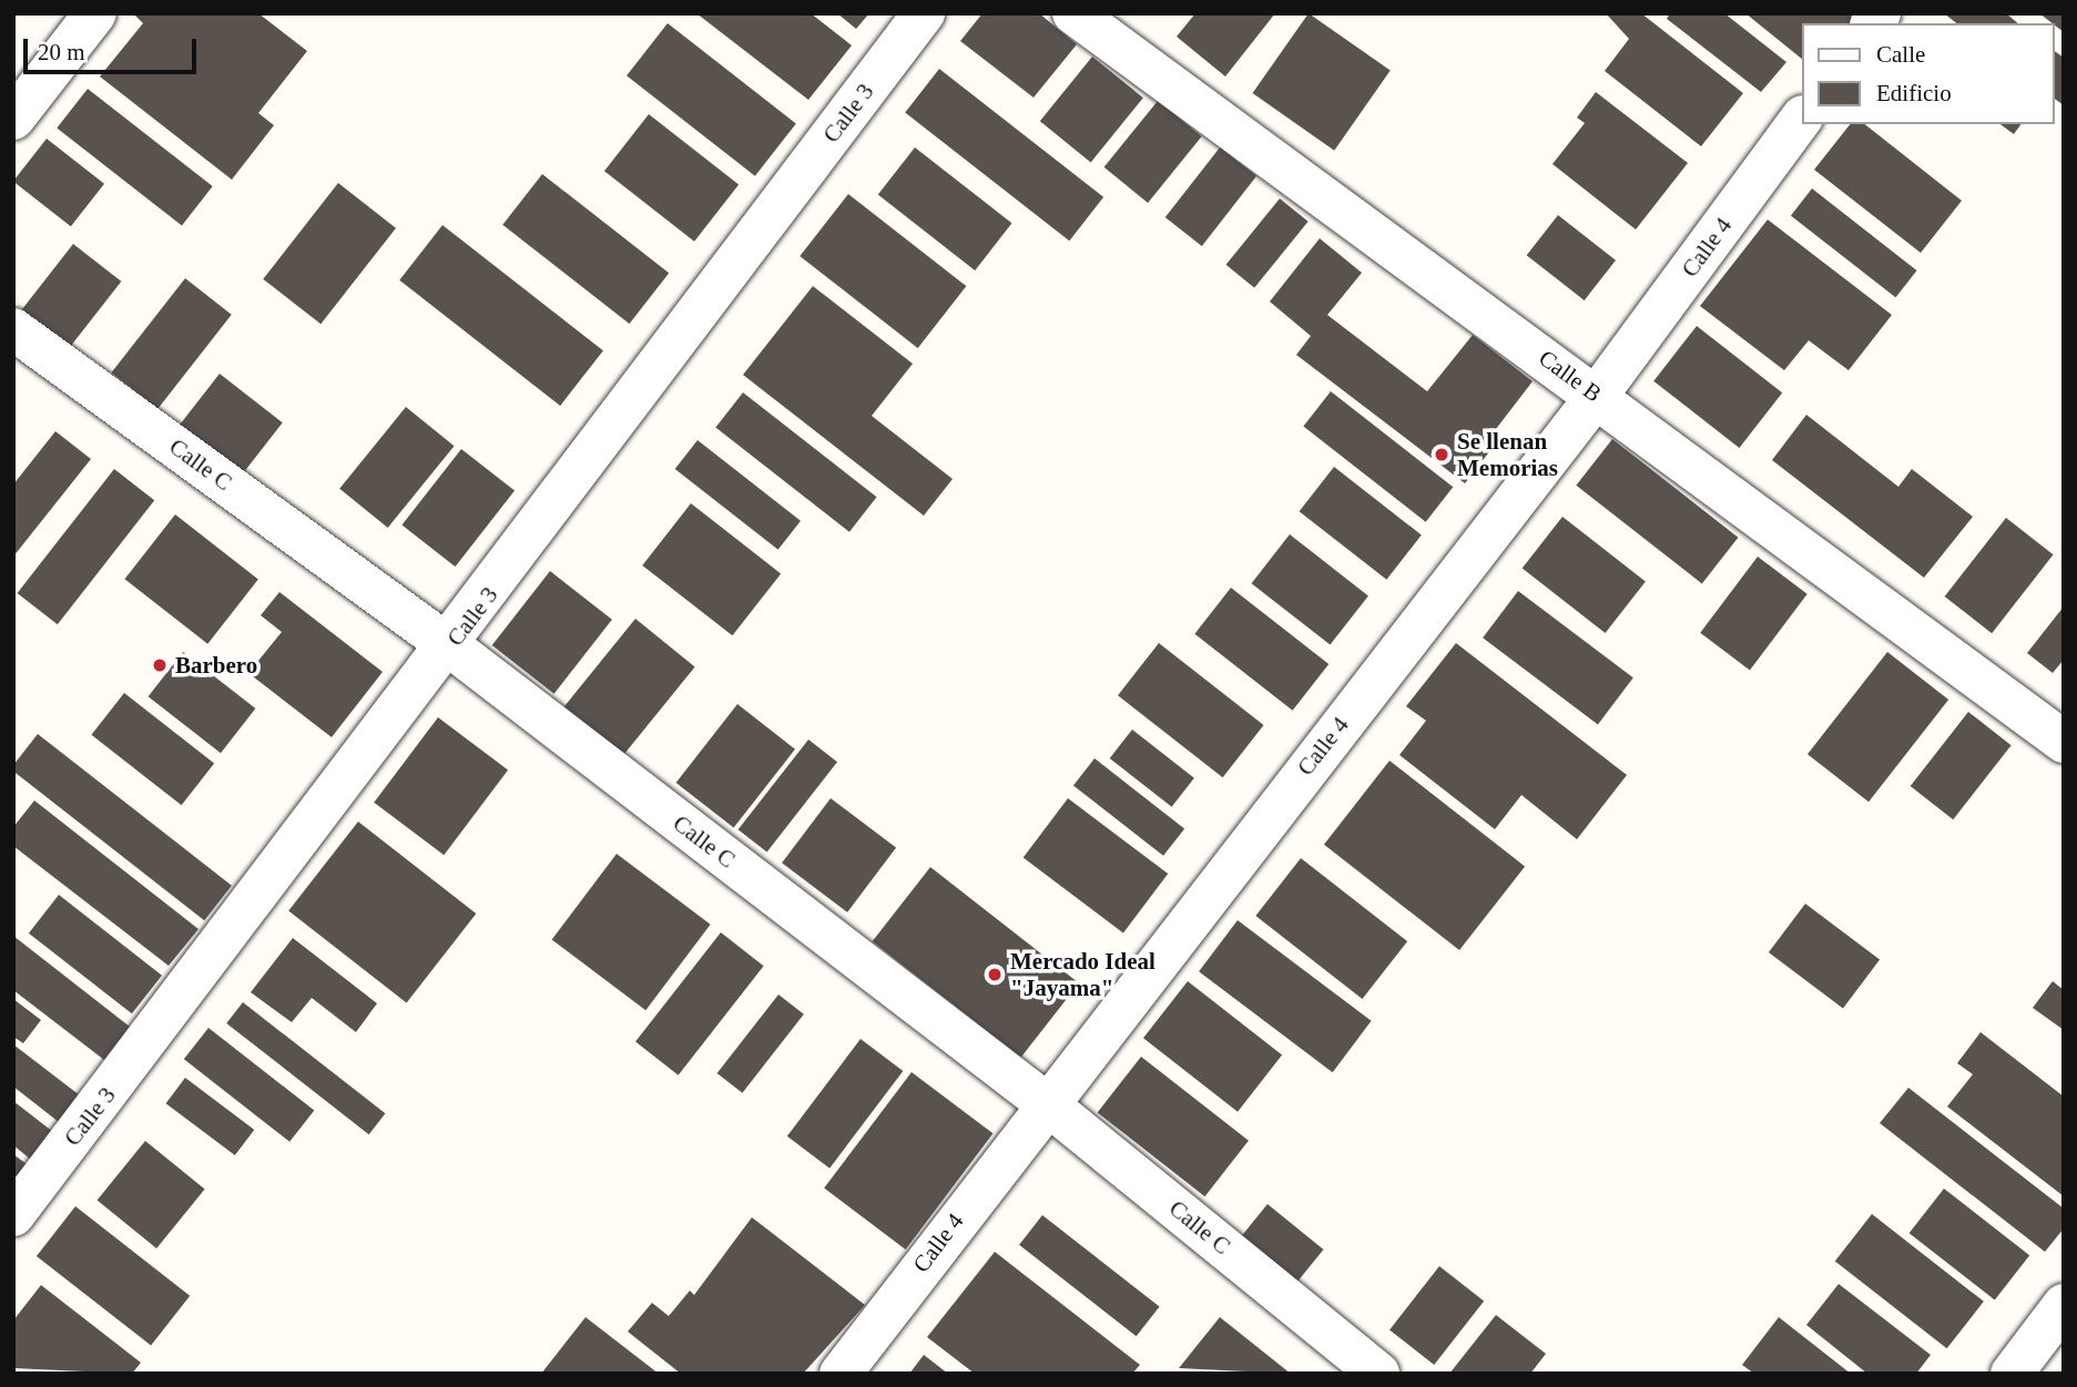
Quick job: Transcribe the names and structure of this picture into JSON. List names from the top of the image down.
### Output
{
  "streets": {
    "street": [
      "Calle 3",
      "Calle 4",
      "Calle B",
      "Calle C"
    ]
  },
  "crossings": [
    ["Calle 3", "Calle C"],
    ["Calle 4", "Calle B"],
    ["Calle 4", "Calle C"]
  ],
  "places": ["Se llenan Memorias", "Barbero", "Mercado Ideal \"Jayama\""],
  "legend": ["Calle", "Edificio"],
  "scale_bar": "20 m"
}
